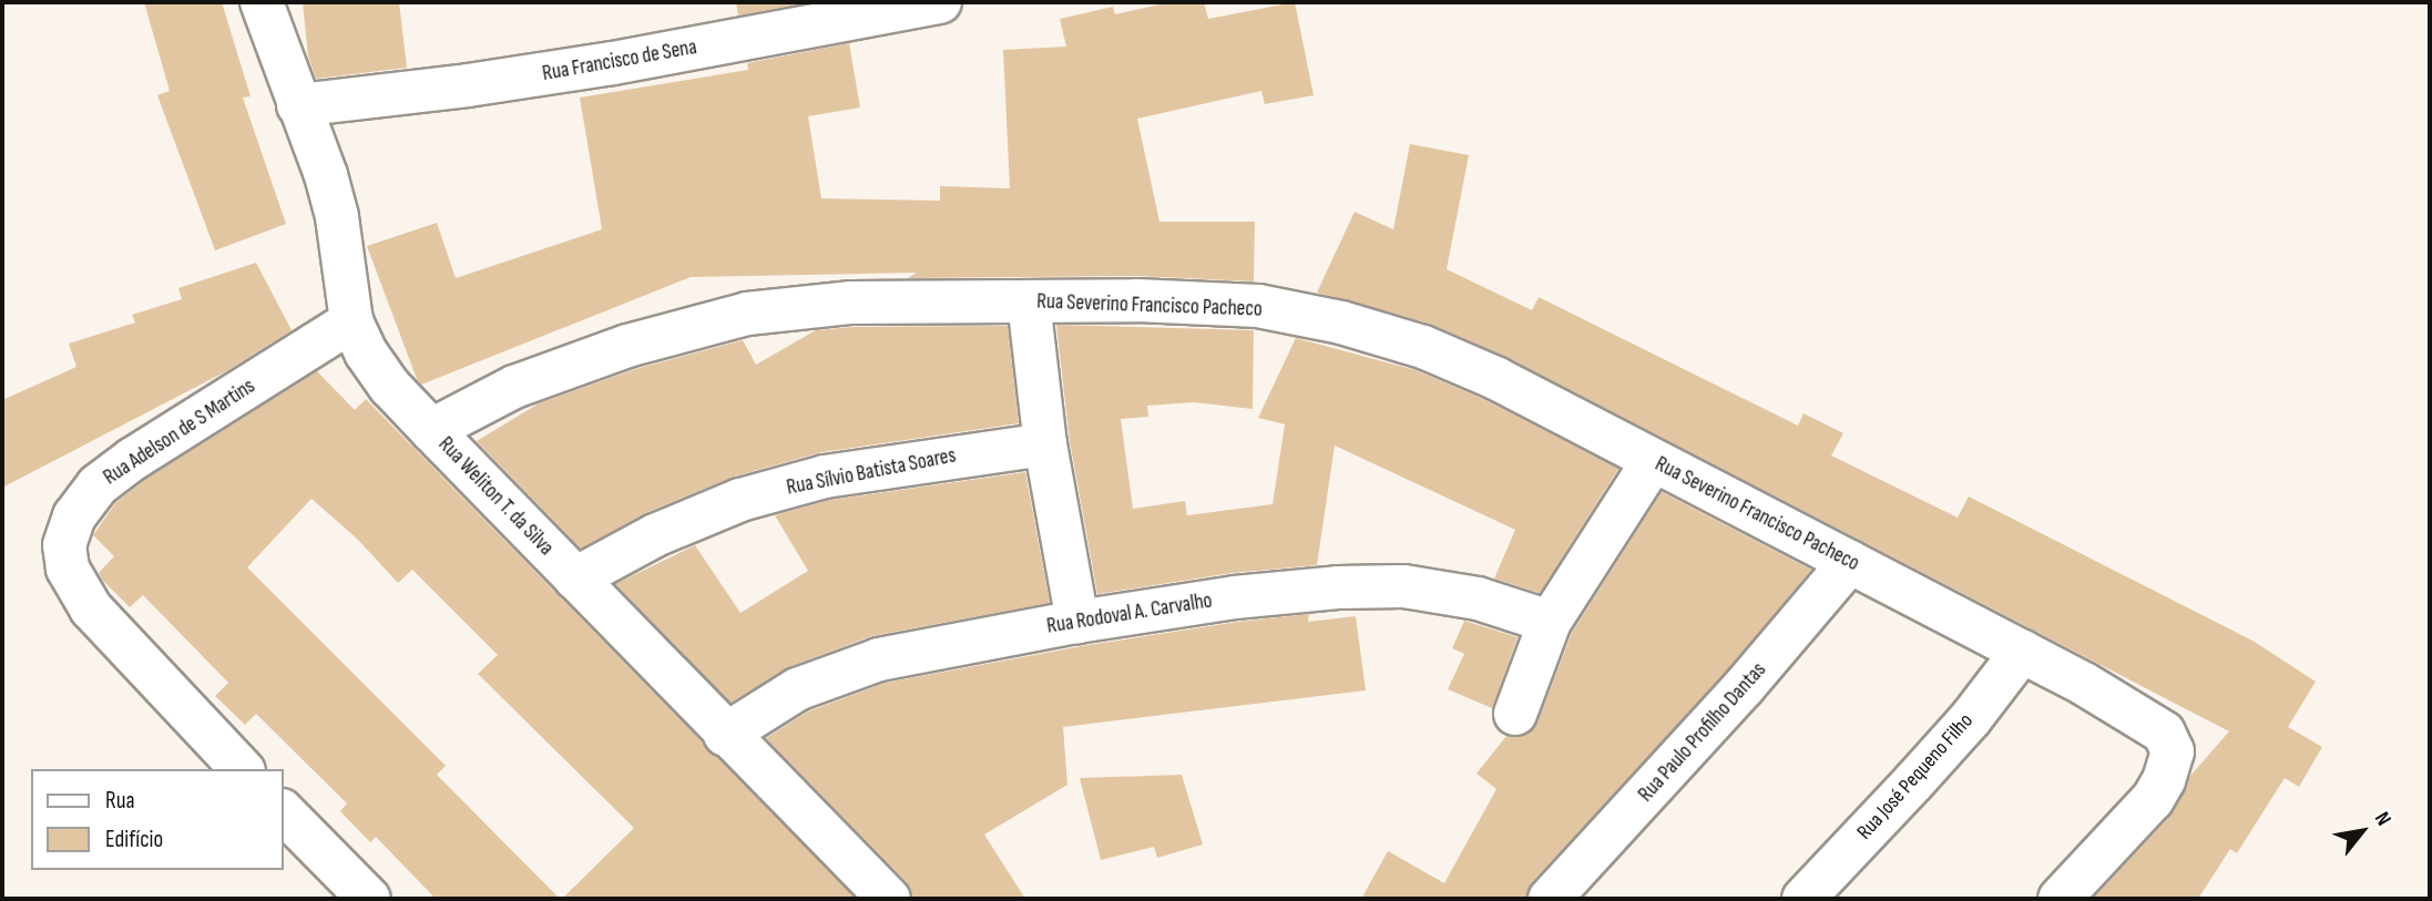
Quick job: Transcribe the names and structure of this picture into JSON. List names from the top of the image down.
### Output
{
  "streets": {
    "street": [
      "Rua Francisco de Sena",
      "Rua Severino Francisco Pacheco",
      "Rua Adelson de S Martins",
      "Rua Sílvio Batista Soares",
      "Rua Weliton T. da Silva",
      "Rua Rodoval A. Carvalho",
      "Rua Paulo Profilho Dantas",
      "Rua José Pequeno Filho"
    ]
  },
  "crossings": [
    ["Rua Francisco de Sena", "Rua Weliton T. da Silva"],
    ["Rua Severino Francisco Pacheco", "Rua Weliton T. da Silva"],
    ["Rua Severino Francisco Pacheco", "Rua Paulo Profilho Dantas"],
    ["Rua Severino Francisco Pacheco", "Rua José Pequeno Filho"],
    ["Rua Adelson de S Martins", "Rua Weliton T. da Silva"],
    ["Rua Sílvio Batista Soares", "Rua Weliton T. da Silva"],
    ["Rua Weliton T. da Silva", "Rua Rodoval A. Carvalho"]
  ],
  "legend": ["Rua", "Edifício"],
  "north": "top right"
}
